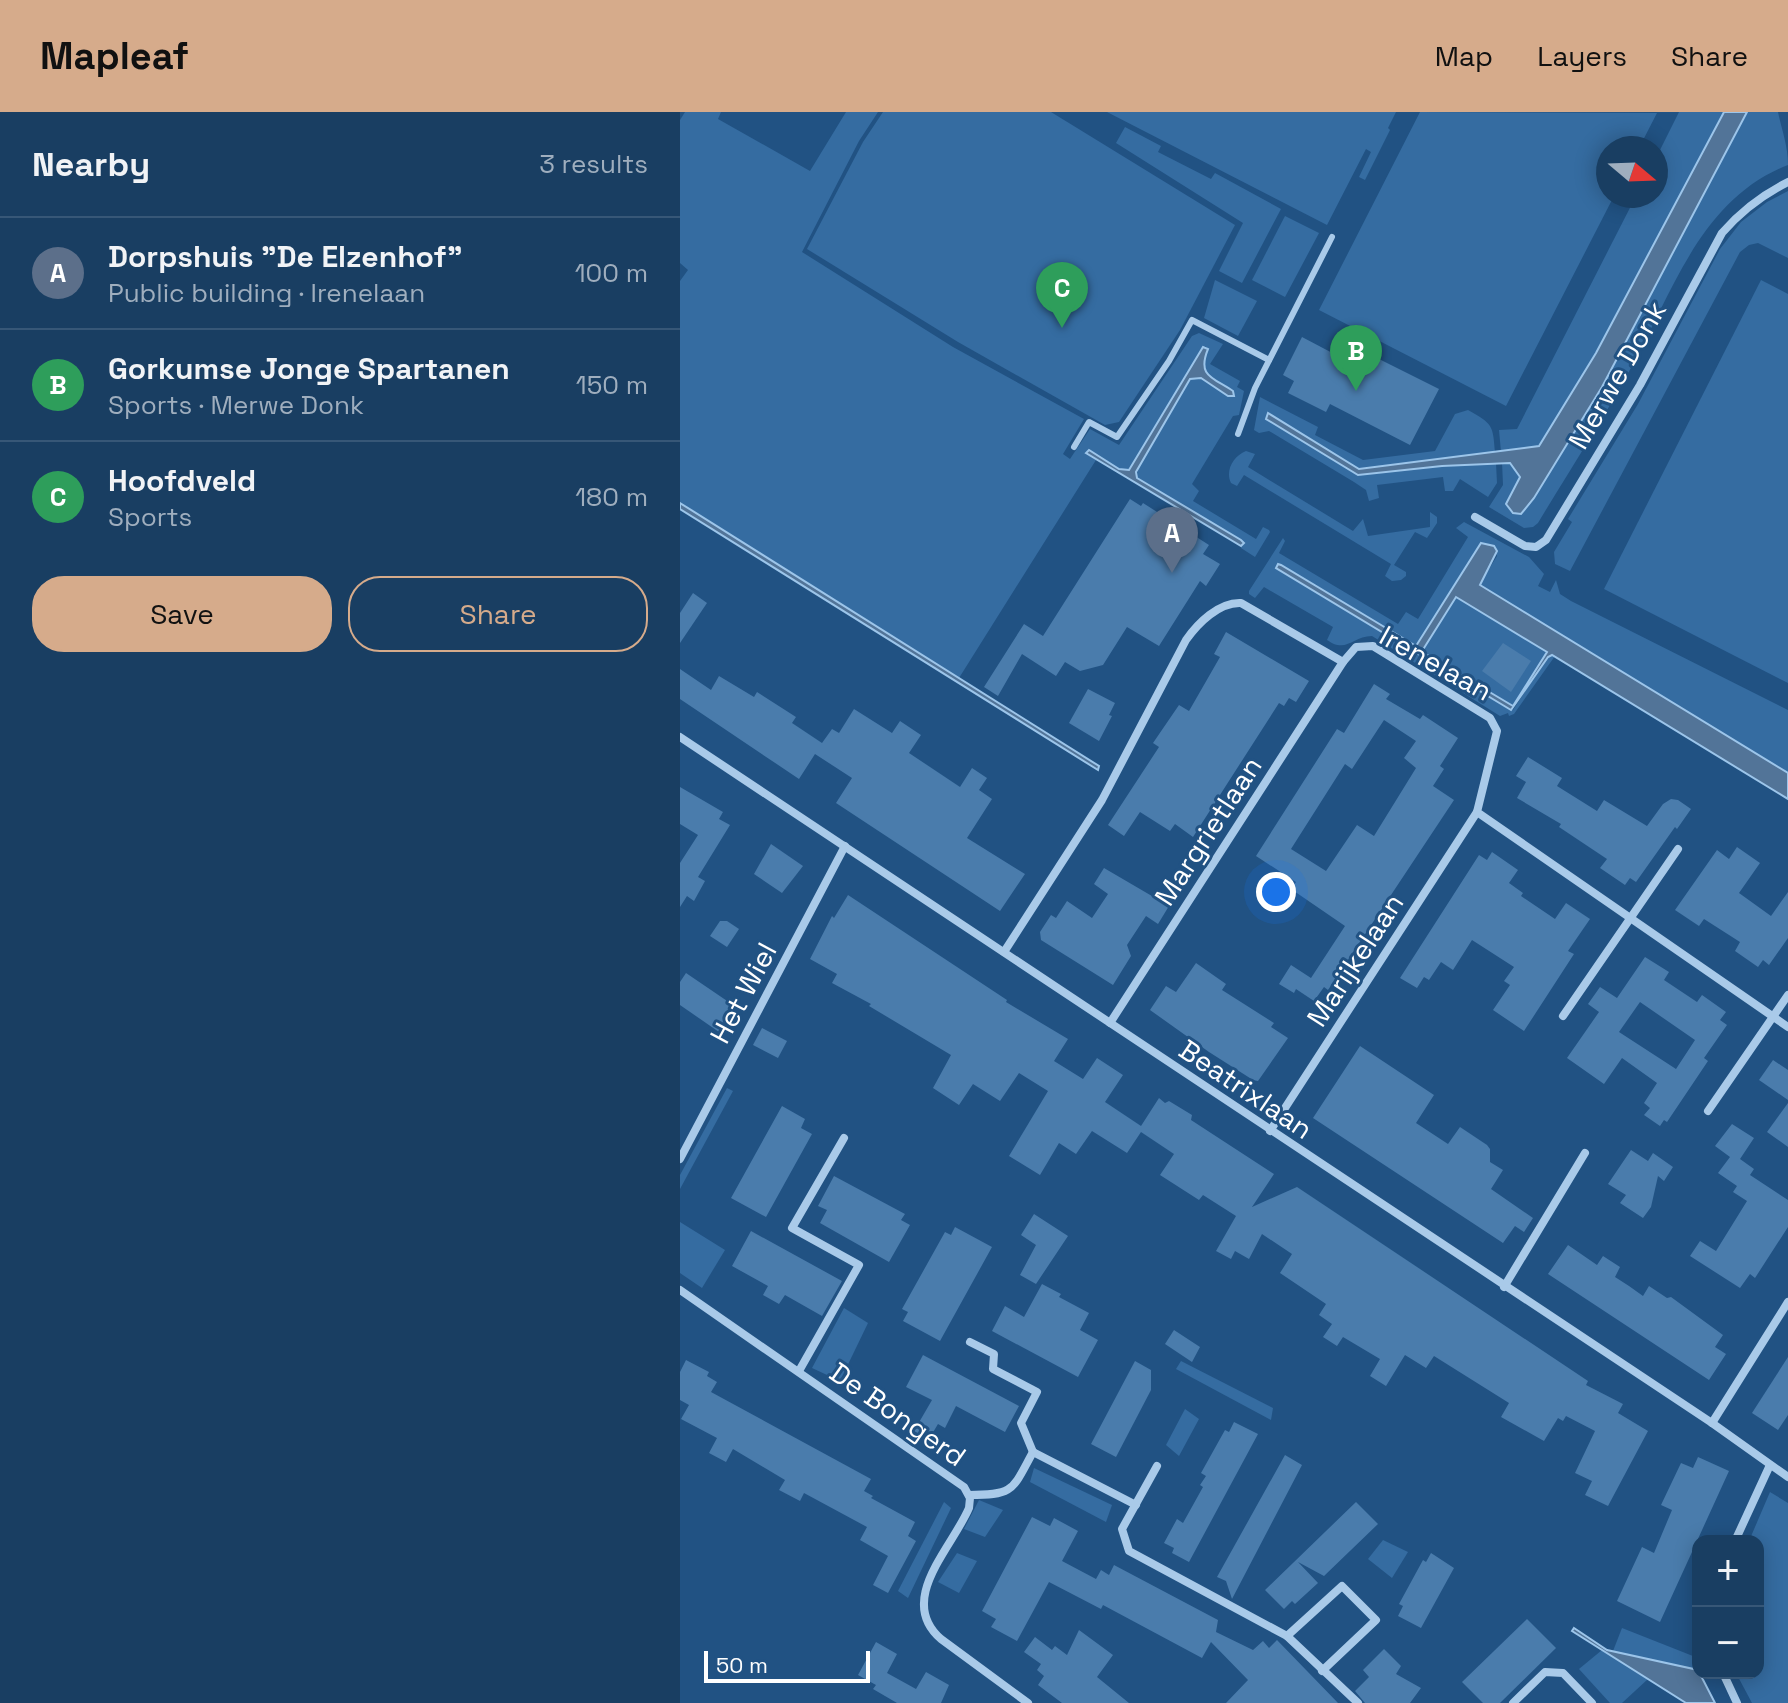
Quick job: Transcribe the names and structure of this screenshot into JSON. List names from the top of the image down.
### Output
{
  "streets": {
    "street": [
      "Merwe Donk",
      "Irenelaan",
      "Margrietlaan",
      "Marijkelaan",
      "Het Wiel",
      "Beatrixlaan",
      "De Bongerd"
    ]
  },
  "crossings": [
    ["Irenelaan", "Margrietlaan"],
    ["Irenelaan", "Marijkelaan"],
    ["Irenelaan", "Beatrixlaan"],
    ["Margrietlaan", "Beatrixlaan"],
    ["Marijkelaan", "Beatrixlaan"],
    ["Het Wiel", "Beatrixlaan"]
  ],
  "scale_bar": "50 m",
  "north": "right",
  "page": {
    "header": "Mapleaf",
    "nav": ["Map", "Layers", "Share"],
    "heading": ["Nearby", "3 results"],
    "list": [
      {
        "mark": "A",
        "name": "Dorpshuis \"De Elzenhof\"",
        "note": "Public building · Irenelaan",
        "value": "100 m"
      },
      {
        "mark": "B",
        "name": "Gorkumse Jonge Spartanen",
        "note": "Sports · Merwe Donk",
        "value": "150 m"
      },
      {
        "mark": "C",
        "name": "Hoofdveld",
        "note": "Sports",
        "value": "180 m"
      }
    ],
    "pins": ["C", "B", "A"],
    "buttons": ["Save", "Share"],
    "map_buttons": ["+", "−"],
    "scale": "50 m"
  }
}
